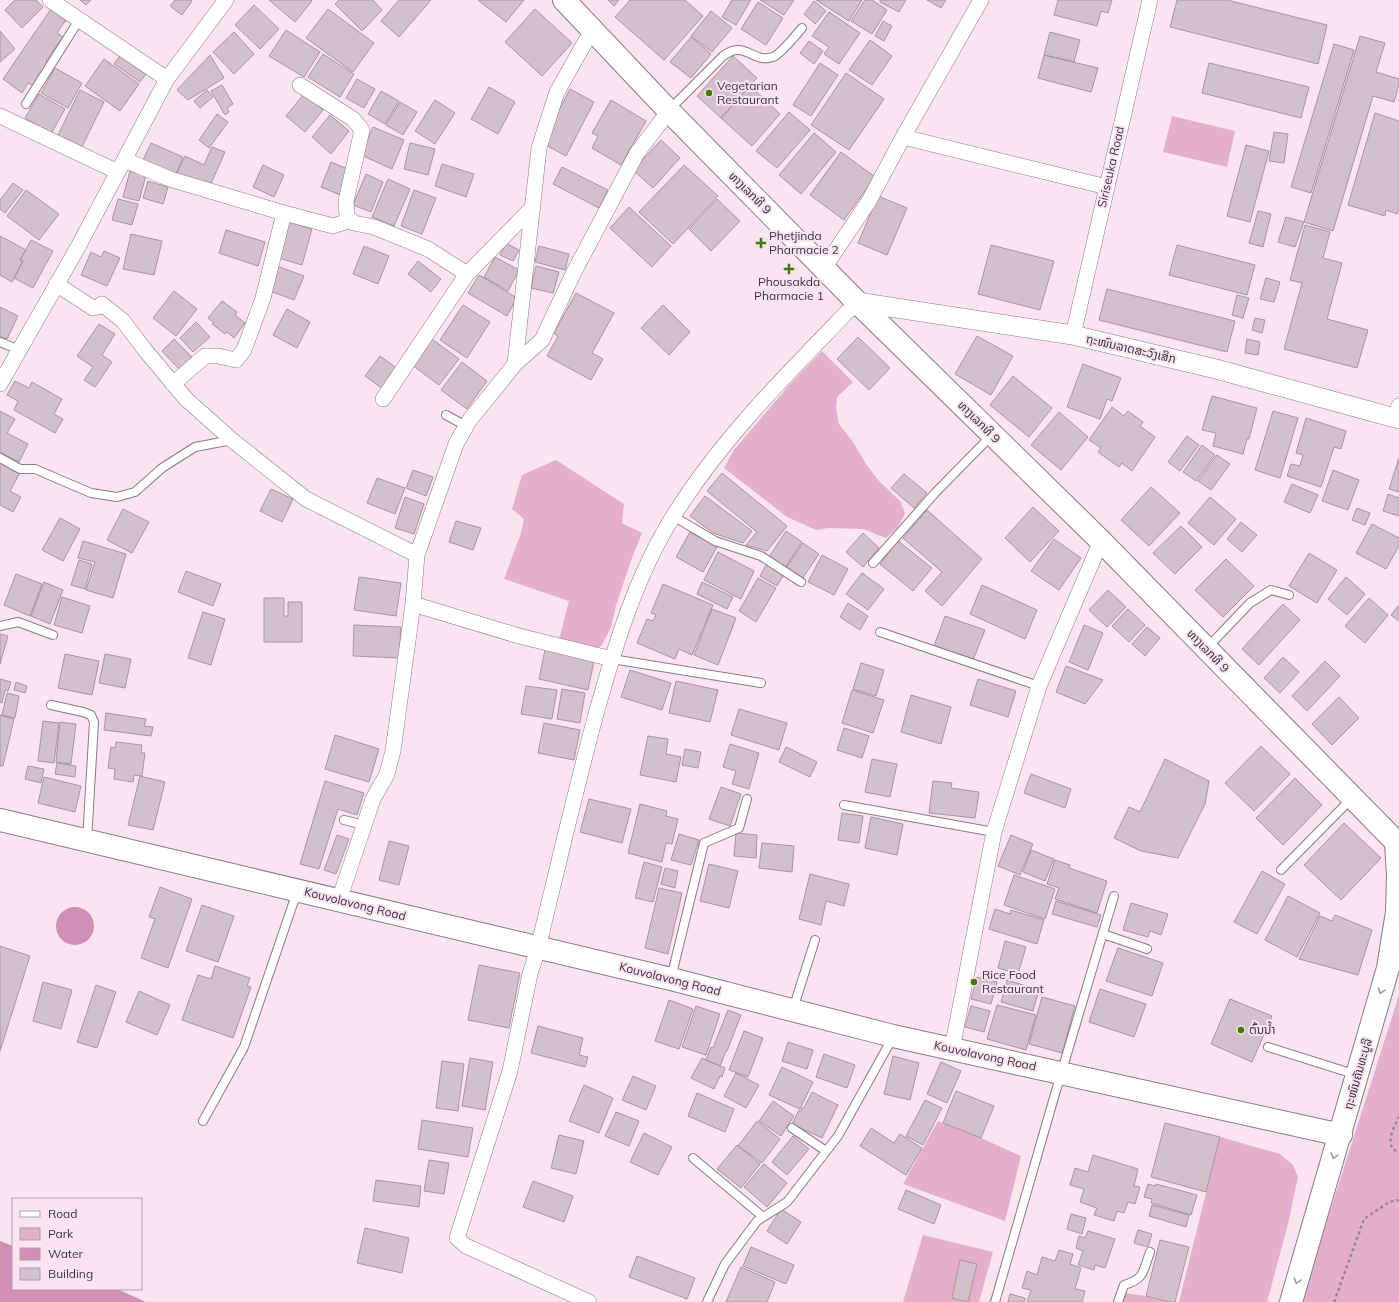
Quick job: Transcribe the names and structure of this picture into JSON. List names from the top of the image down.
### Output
{
  "streets": {
    "main road": ["ທາງເລກທີ 9", "Kouvolavong Road", "ຖະໜົນຄັນທະບູລີ"],
    "street": ["Siriseuka Road", "ຖະໜົນລາດສະວົງເສິກ"]
  },
  "crossings": [
    ["Siriseuka Road", "ຖະໜົນລາດສະວົງເສິກ"],
    ["ທາງເລກທີ 9", "ຖະໜົນລາດສະວົງເສິກ"],
    ["ທາງເລກທີ 9", "ຖະໜົນຄັນທະບູລີ"],
    ["Kouvolavong Road", "ຖະໜົນຄັນທະບູລີ"]
  ],
  "one_way": ["ຖະໜົນຄັນທະບູລີ"],
  "places": {
    "other": ["Vegetarian Restaurant", "Rice Food Restaurant", "ຕົ້ນນໍ້າ"],
    "health": ["Phetjinda Pharmacie 2", "Phousakda Pharmacie 1"]
  },
  "legend": [
    "Road",
    "Park",
    "Water",
    "Building"
  ]
}
